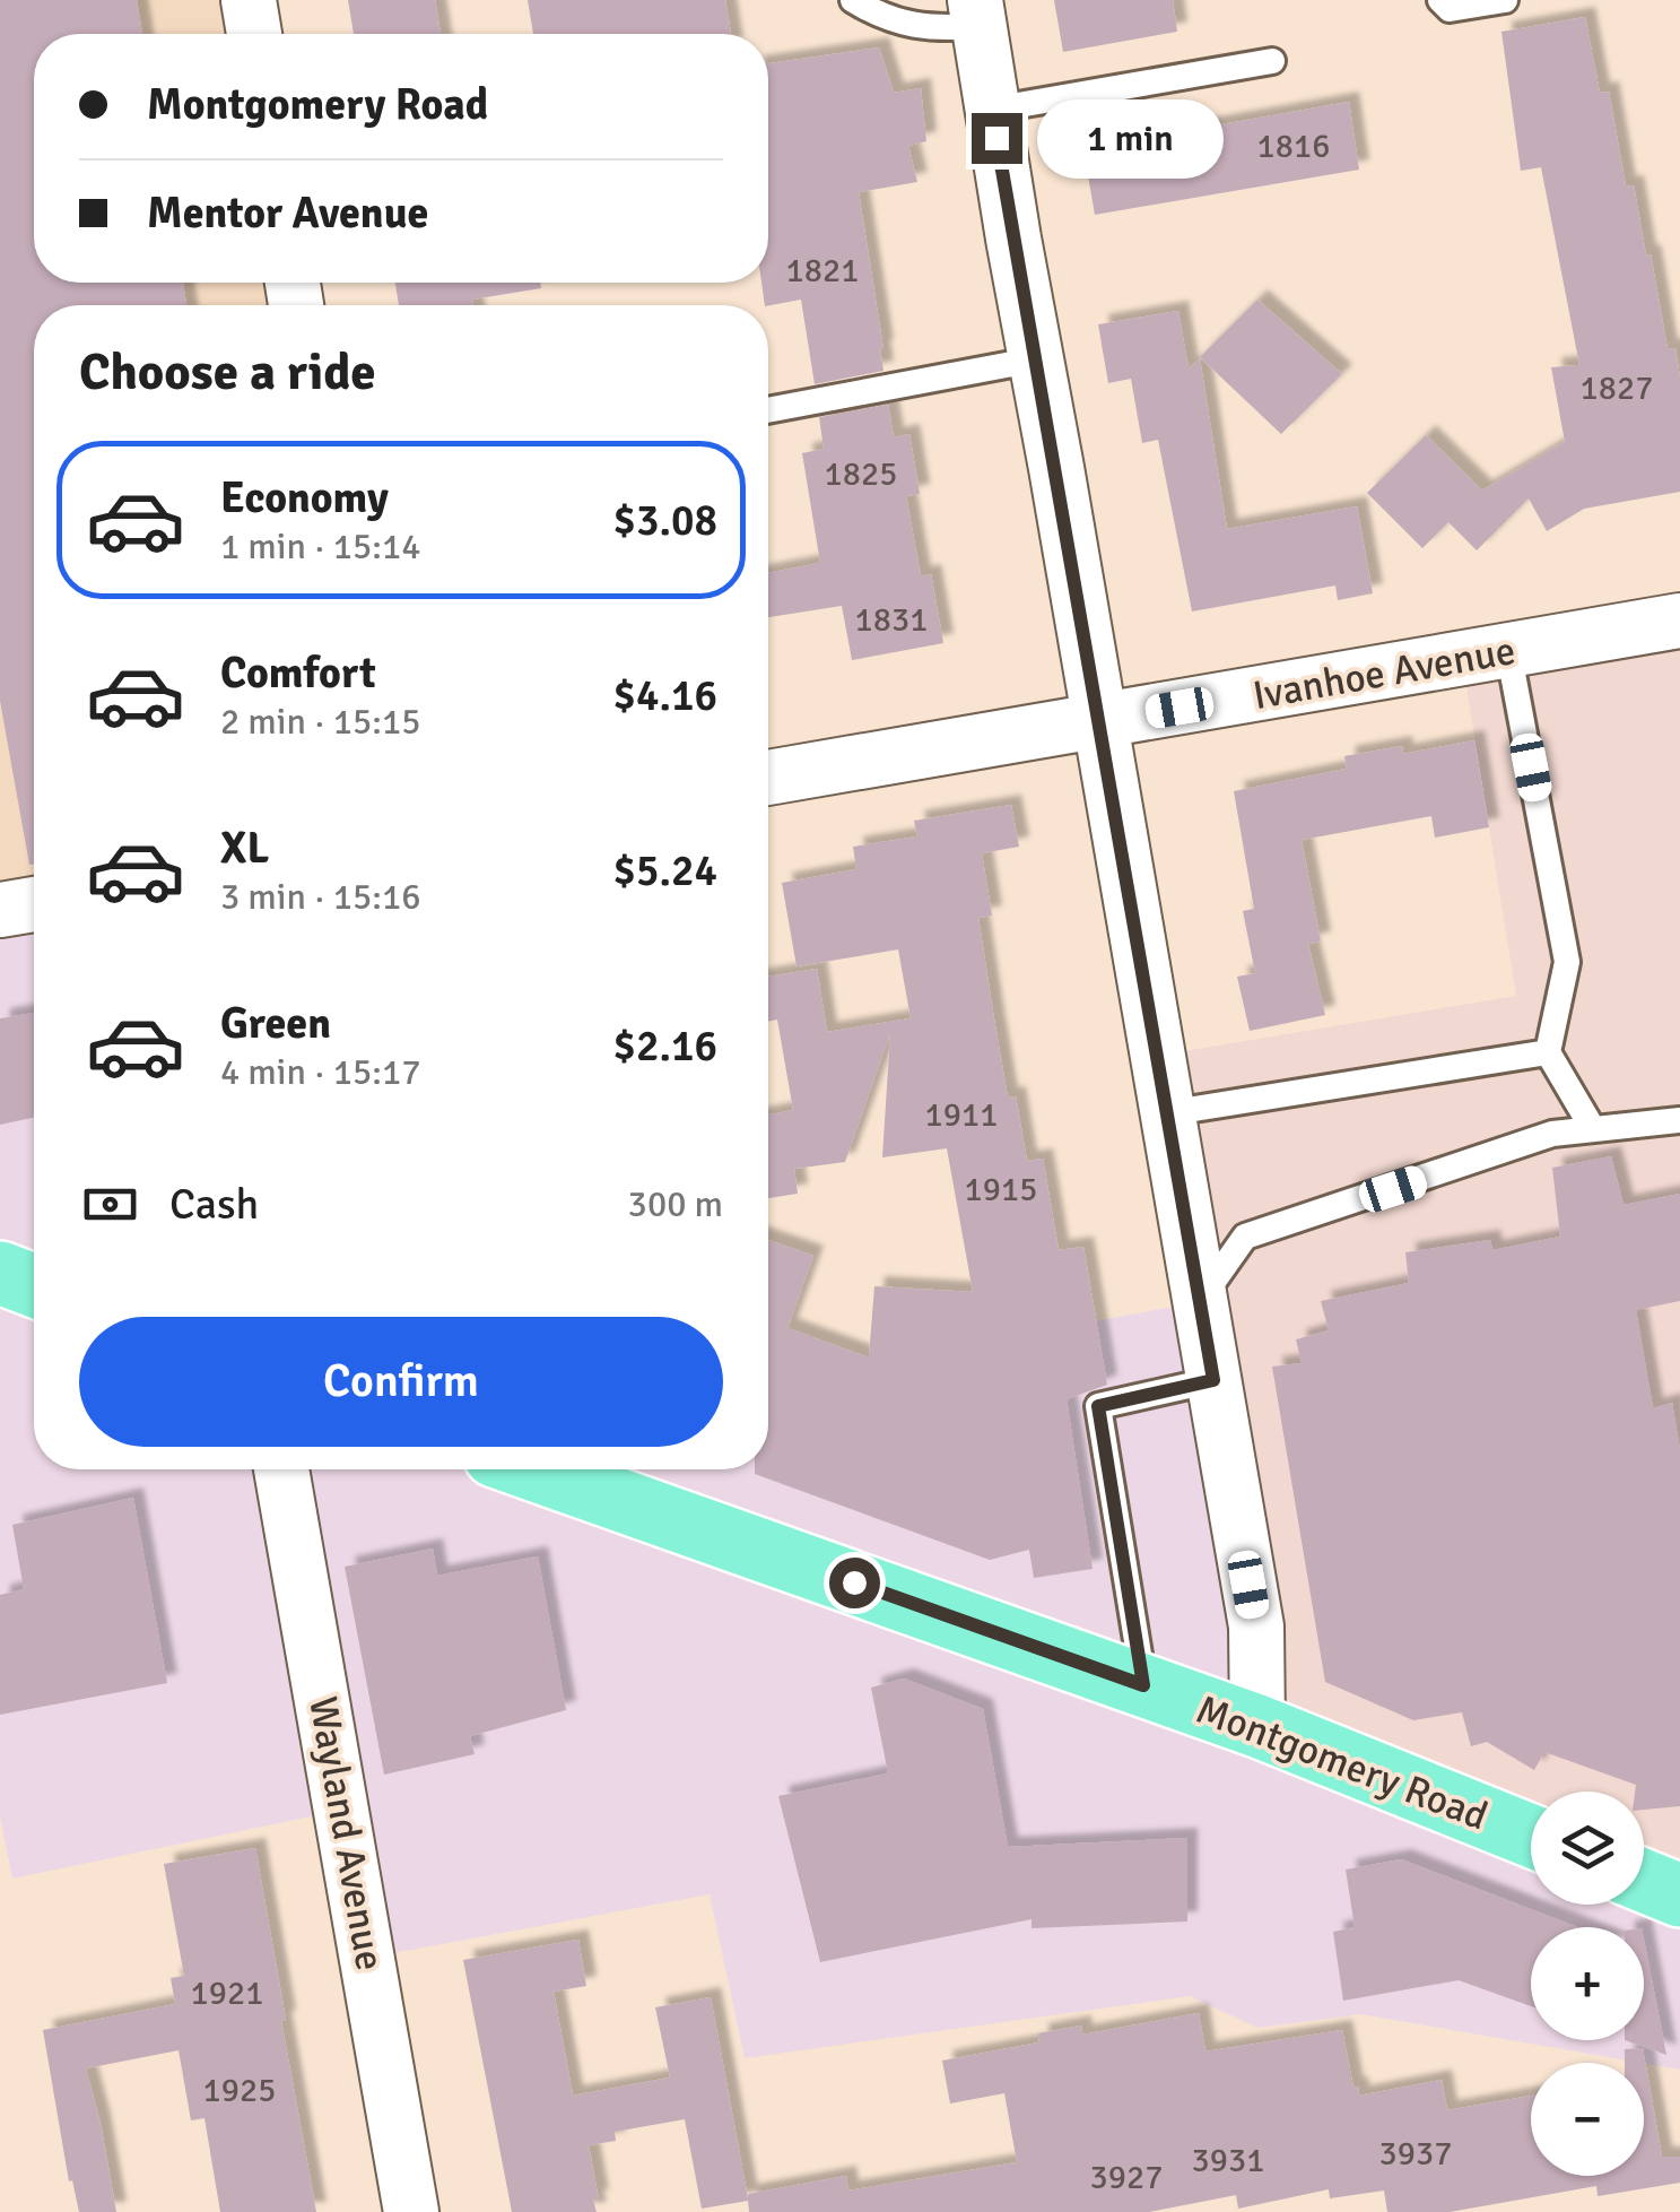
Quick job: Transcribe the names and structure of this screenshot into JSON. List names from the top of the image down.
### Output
{
  "streets": {
    "main road": ["Montgomery Road"],
    "street": ["Ivanhoe Avenue", "Wayland Avenue"]
  },
  "house_numbers": [
    "1816",
    "1821",
    "1827",
    "1825",
    "1831",
    "1911",
    "1915",
    "1921",
    "1925",
    "3937",
    "3931",
    "3927"
  ],
  "page": {
    "banner": ["Montgomery Road", "Mentor Avenue"],
    "bubble": "1 min",
    "heading": "Choose a ride",
    "list": [
      {
        "name": "Economy",
        "note": "1 min · 15:14",
        "value": "$3.08"
      },
      {
        "name": "Comfort",
        "note": "2 min · 15:15",
        "value": "$4.16"
      },
      {
        "name": "XL",
        "note": "3 min · 15:16",
        "value": "$5.24"
      },
      {
        "name": "Green",
        "note": "4 min · 15:17",
        "value": "$2.16"
      }
    ],
    "pay": ["Cash", "300 m"],
    "buttons": "Confirm",
    "map_buttons": ["+", "−"]
  }
}
